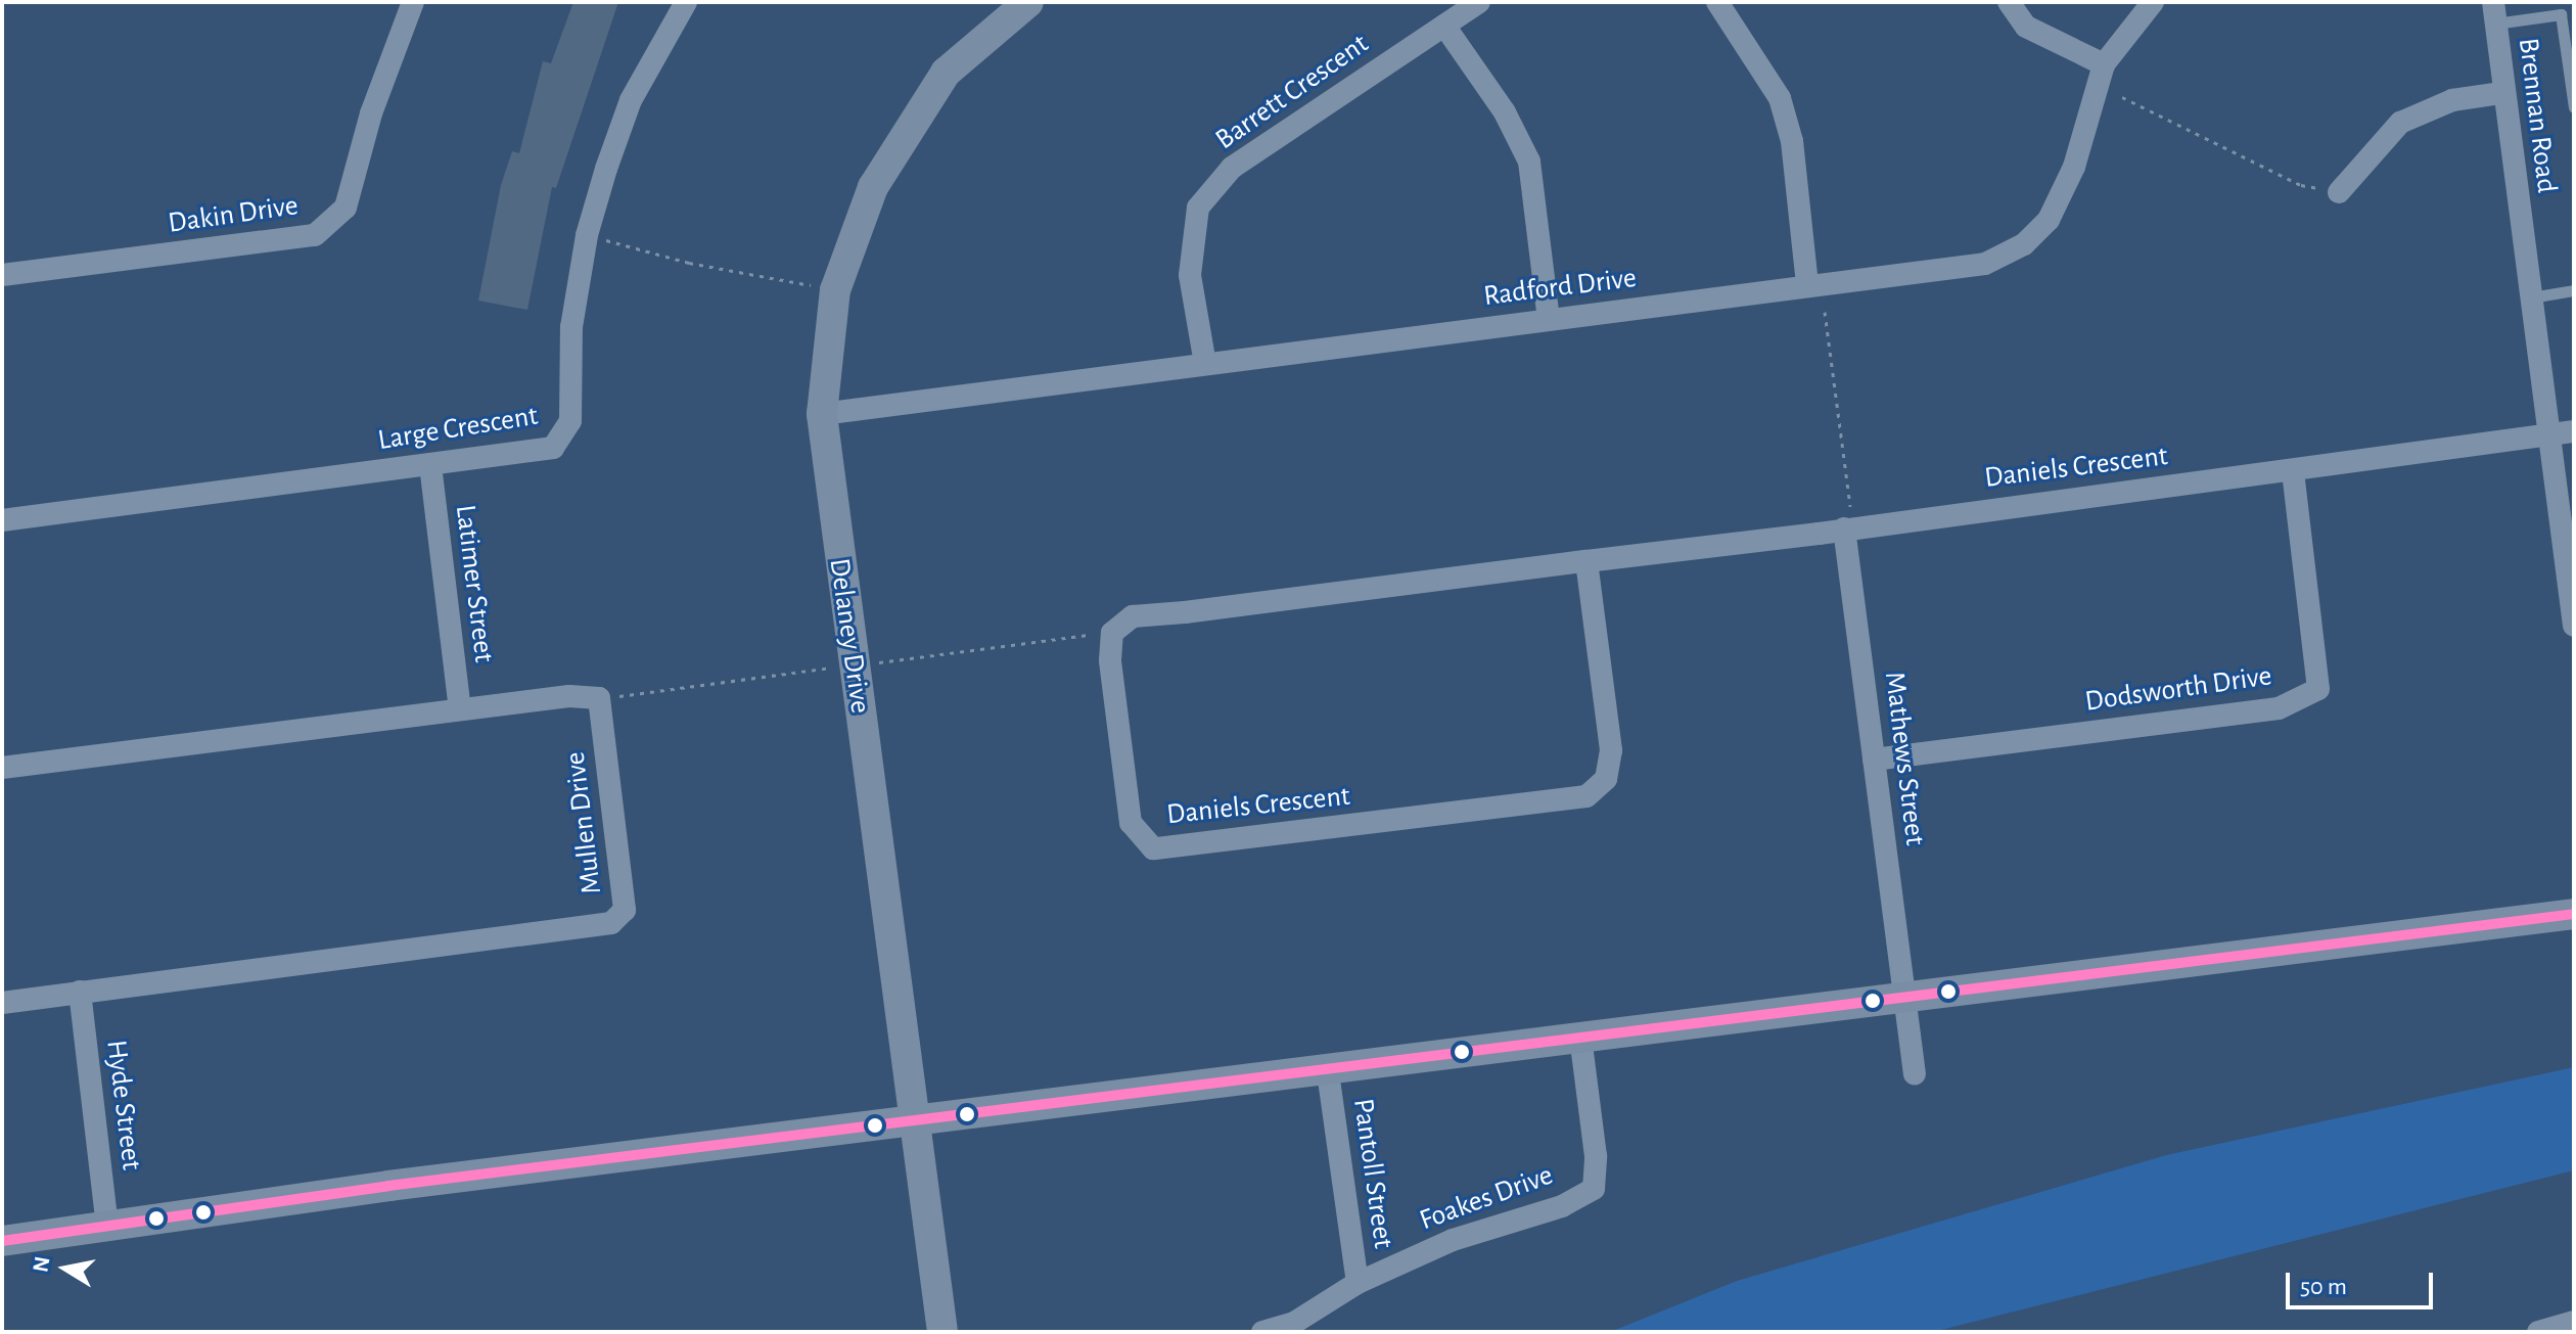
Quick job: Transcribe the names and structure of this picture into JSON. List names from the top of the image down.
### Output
{
  "streets": {
    "street": [
      "Barrett Crescent",
      "Brennan Road",
      "Dakin Drive",
      "Radford Drive",
      "Large Crescent",
      "Daniels Crescent",
      "Latimer Street",
      "Delaney Drive",
      "Dodsworth Drive",
      "Mathews Street",
      "Mullen Drive",
      "Hyde Street",
      "Pantoll Street",
      "Foakes Drive"
    ]
  },
  "crossings": [
    ["Barrett Crescent", "Radford Drive"],
    ["Brennan Road", "Daniels Crescent"],
    ["Radford Drive", "Delaney Drive"],
    ["Large Crescent", "Latimer Street"],
    ["Daniels Crescent", "Dodsworth Drive"],
    ["Daniels Crescent", "Mathews Street"],
    ["Latimer Street", "Mullen Drive"],
    ["Dodsworth Drive", "Mathews Street"],
    ["Mullen Drive", "Hyde Street"],
    ["Pantoll Street", "Foakes Drive"]
  ],
  "scale_bar": "50 m",
  "north": "left"
}
